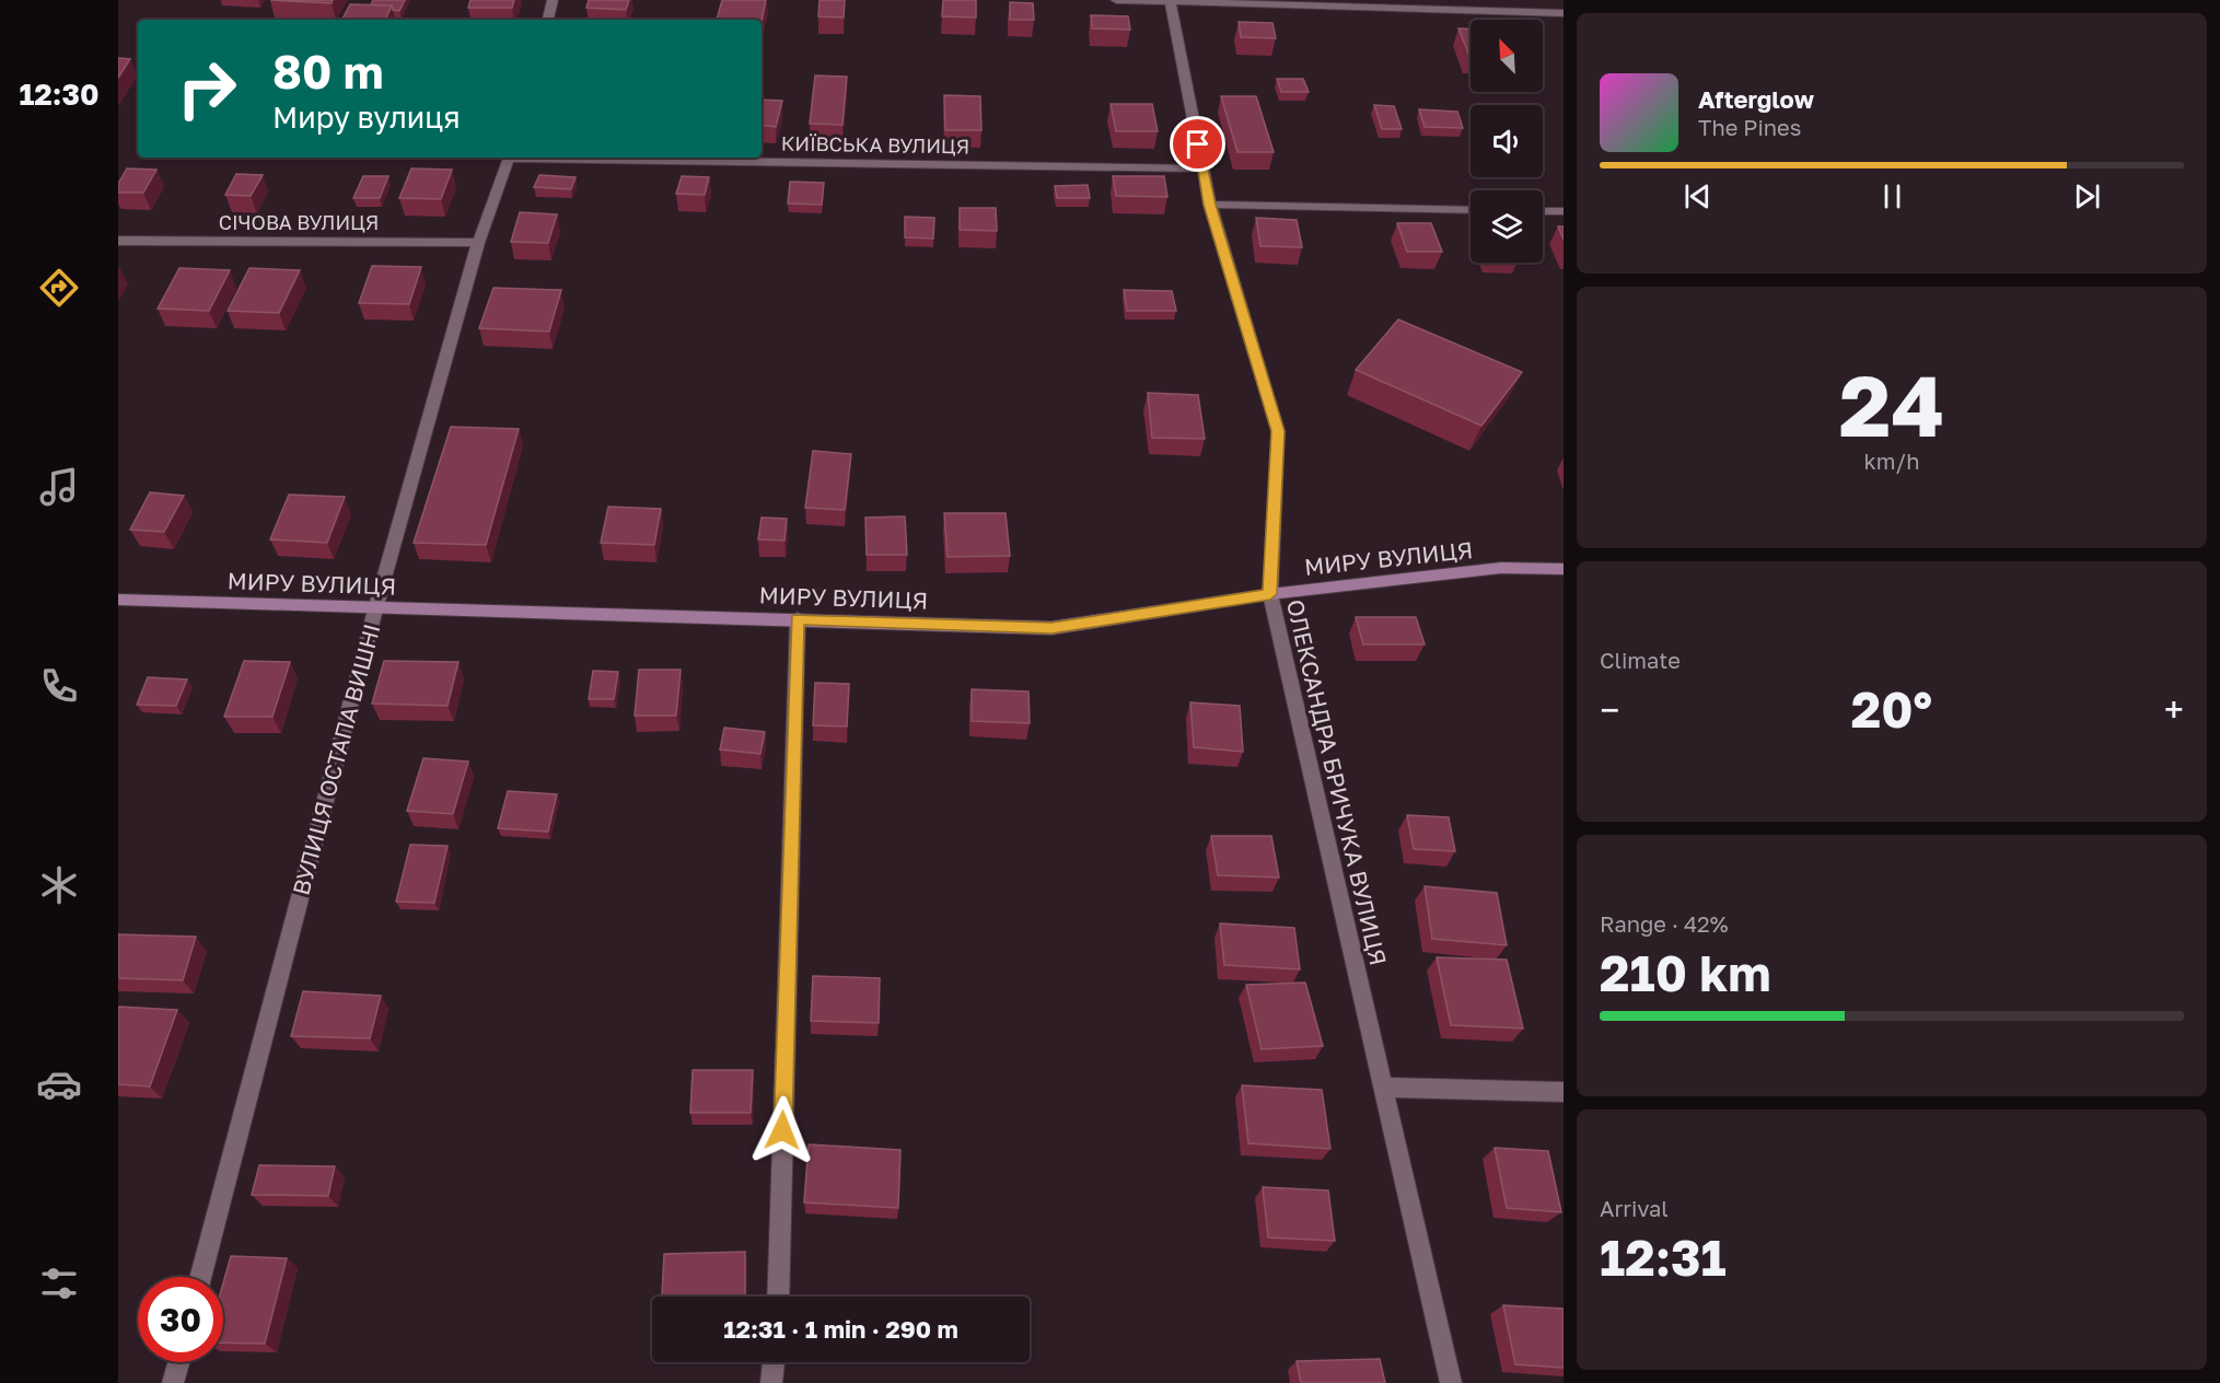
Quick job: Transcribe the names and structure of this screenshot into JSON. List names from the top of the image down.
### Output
{
  "streets": {
    "main road": ["МИРУ ВУЛИЦЯ"],
    "street": [
      "КИЇВСЬКА ВУЛИЦЯ",
      "СІЧОВА ВУЛИЦЯ",
      "ВУЛИЦЯ ОСТАПА ВИШНІ",
      "ОЛЕКСАНДРА БРИЧУКА ВУЛИЦЯ"
    ]
  },
  "crossings": [
    ["КИЇВСЬКА ВУЛИЦЯ", "ОЛЕКСАНДРА БРИЧУКА ВУЛИЦЯ"],
    ["СІЧОВА ВУЛИЦЯ", "ВУЛИЦЯ ОСТАПА ВИШНІ"],
    ["МИРУ ВУЛИЦЯ", "ВУЛИЦЯ ОСТАПА ВИШНІ"],
    ["МИРУ ВУЛИЦЯ", "ОЛЕКСАНДРА БРИЧУКА ВУЛИЦЯ"]
  ],
  "north": "top left",
  "page": {
    "tabs": "12:30",
    "turn": ["80 m", "Миру вулиця"],
    "song": ["Afterglow", "The Pines"],
    "tile": [
      ["24", "km/h"],
      "Climate",
      ["Range · 42%", "210 km"],
      ["Arrival", "12:31"]
    ],
    "heat": ["−", "20°", "+"],
    "limit": "30",
    "trip": "12:31 · 1 min · 290 m"
  }
}
